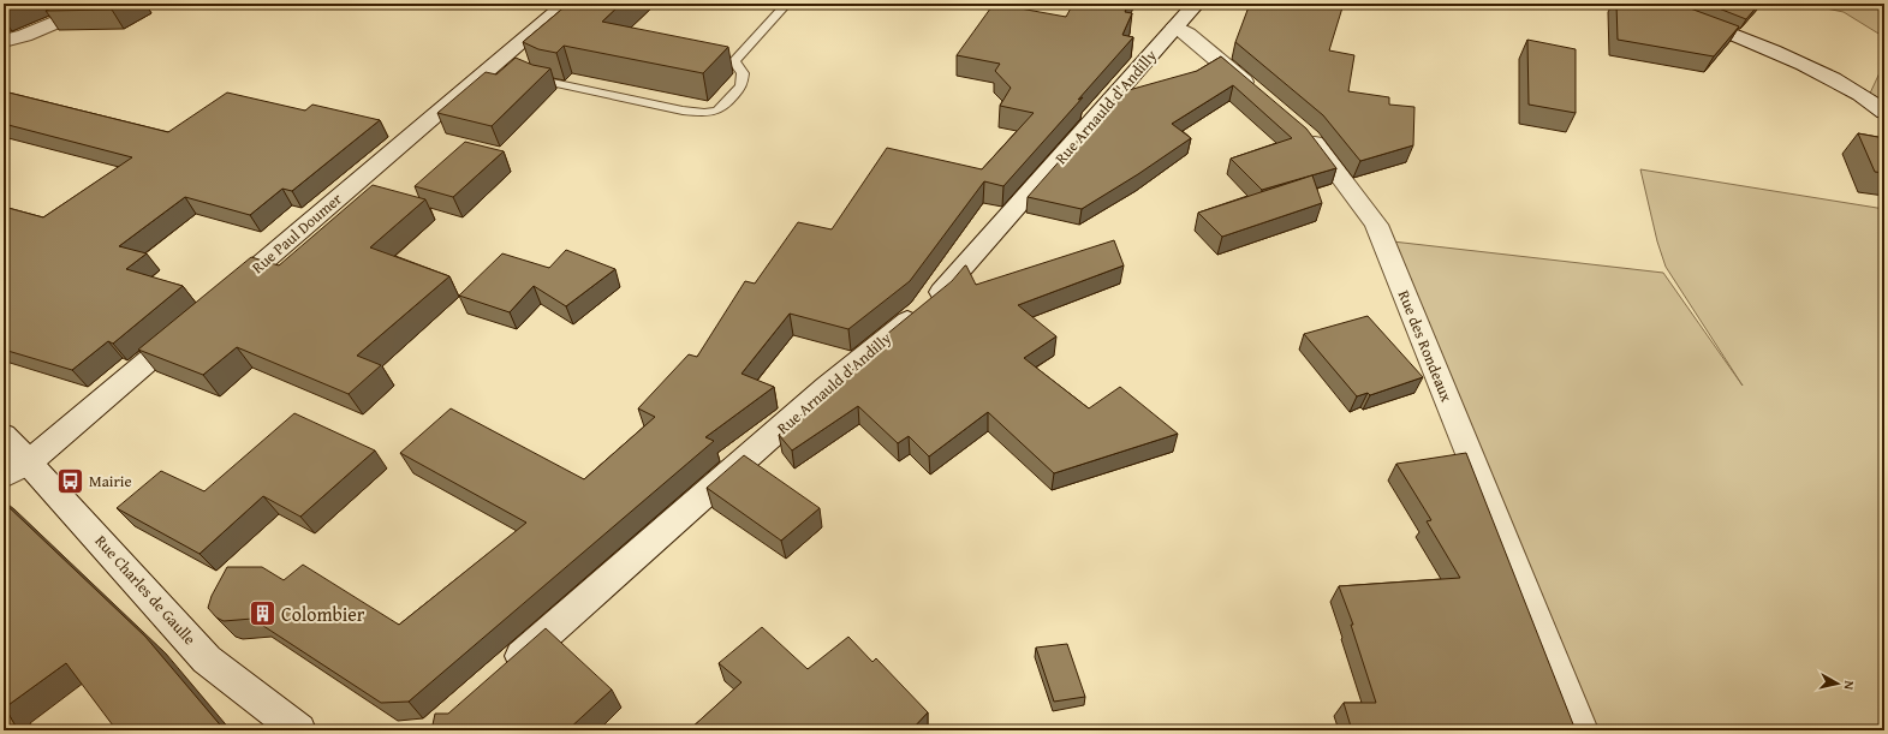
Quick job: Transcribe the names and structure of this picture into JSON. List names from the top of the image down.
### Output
{
  "streets": {
    "street": [
      "Rue Arnauld d'Andilly",
      "Rue Paul Doumer",
      "Rue des Rondeaux",
      "Rue Charles de Gaulle"
    ]
  },
  "places": {
    "bus stop": ["Mairie"],
    "building": ["Colombier"]
  },
  "north": "right"
}
